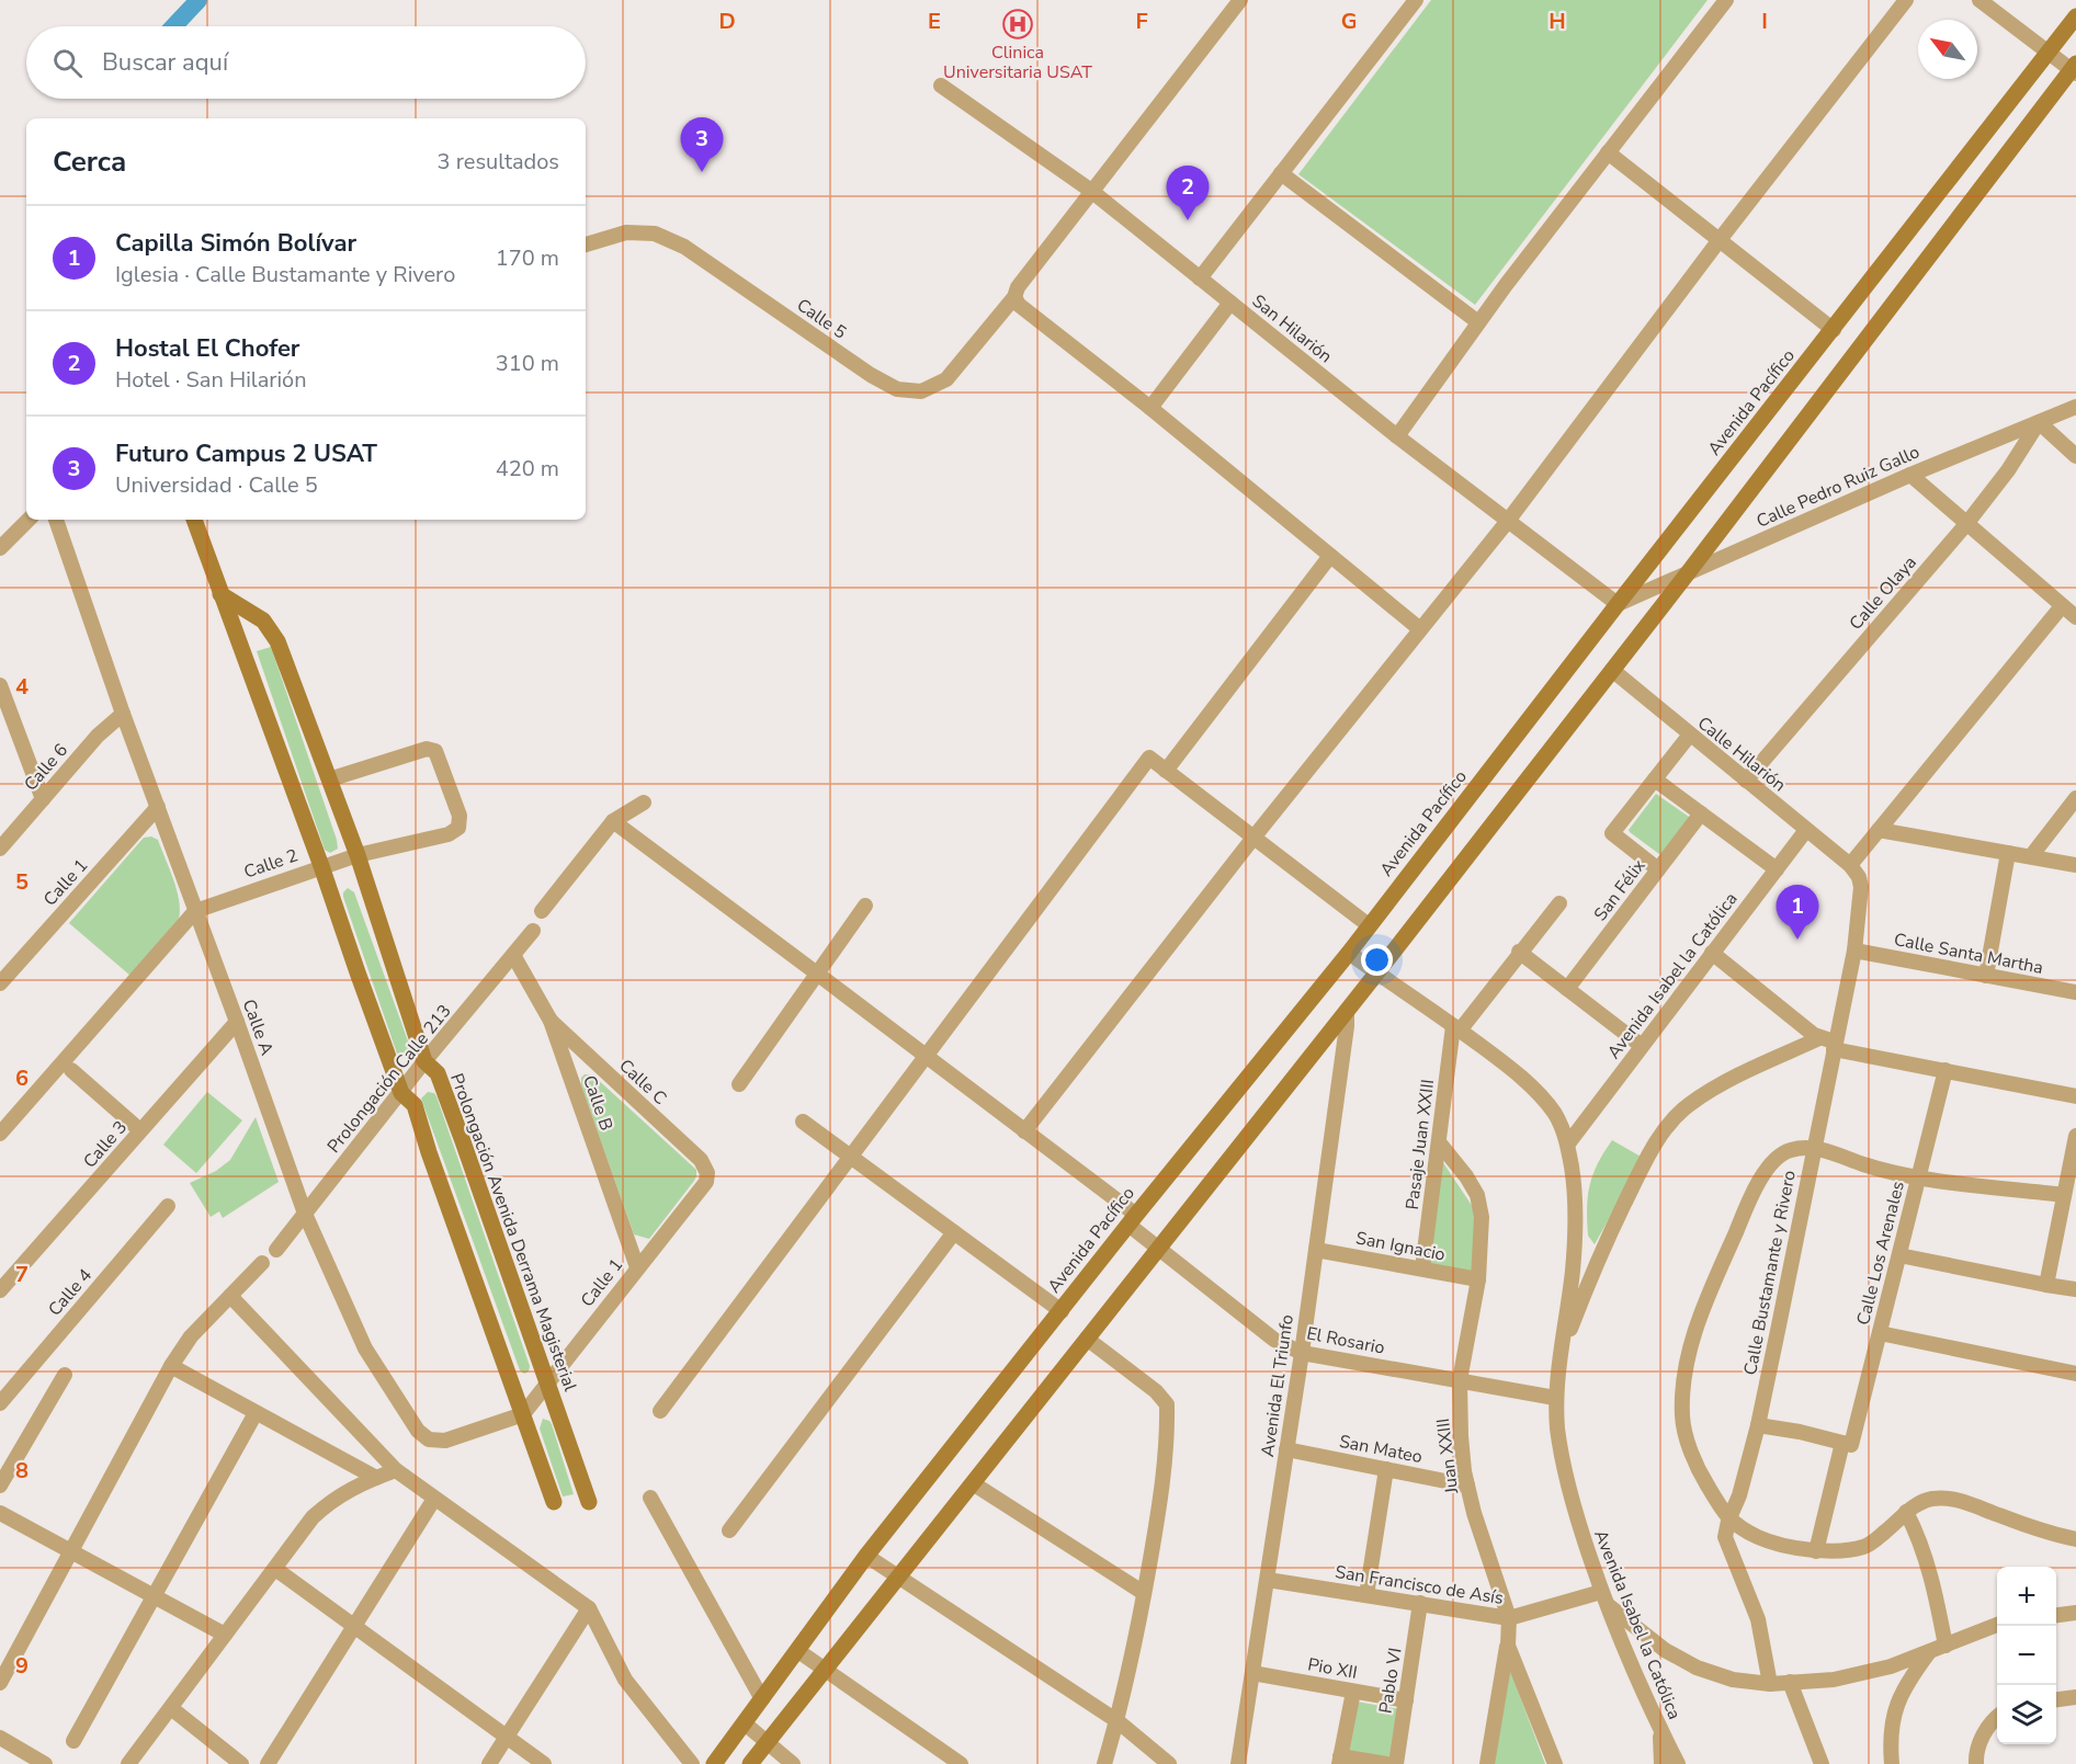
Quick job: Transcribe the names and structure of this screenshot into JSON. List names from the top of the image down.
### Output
{
  "streets": {
    "street": [
      "Calle 5",
      "San Hilarión",
      "Avenida Pacífico",
      "Calle Pedro Ruiz Gallo",
      "Calle Olaya",
      "Calle Hilarión",
      "Calle 6",
      "Calle 2",
      "Calle 1",
      "San Félix",
      "Calle Santa Martha",
      "Avenida Isabel la Católica",
      "Calle A",
      "Prolongación Calle 213",
      "Calle C",
      "Calle B",
      "Calle 3",
      "Pasaje Juan XXIII",
      "Prolongación Avenida Derrama Magisterial",
      "San Ignacio",
      "Calle Los Arenales",
      "Calle Bustamante y Rivero",
      "Calle 4",
      "El Rosario",
      "Avenida El Triunfo",
      "San Mateo",
      "Juan XXIII",
      "San Francisco de Asís",
      "Pio XII",
      "Pablo VI"
    ]
  },
  "crossings": [
    ["Calle 5", "San Hilarión"],
    ["San Hilarión", "Avenida Pacífico"],
    ["San Hilarión", "Calle Pedro Ruiz Gallo"],
    ["Avenida Pacífico", "Calle Pedro Ruiz Gallo"],
    ["Avenida Pacífico", "Avenida Isabel la Católica"],
    ["Avenida Pacífico", "El Rosario"],
    ["Calle Pedro Ruiz Gallo", "Calle Olaya"],
    ["Calle Olaya", "Calle Hilarión"],
    ["Calle Hilarión", "Avenida Isabel la Católica"],
    ["Calle Hilarión", "Calle Bustamante y Rivero"],
    ["Calle 6", "Calle A"],
    ["Calle 2", "Calle A"],
    ["Calle 2", "Prolongación Avenida Derrama Magisterial"],
    ["Calle 1", "Calle A"],
    ["Calle 1", "Calle C"],
    ["Calle 1", "Calle B"],
    ["Calle 1", "Prolongación Avenida Derrama Magisterial"],
    ["Calle Santa Martha", "Calle Bustamante y Rivero"],
    ["Avenida Isabel la Católica", "Pasaje Juan XXIII"],
    ["Avenida Isabel la Católica", "El Rosario"],
    ["Avenida Isabel la Católica", "San Francisco de Asís"],
    ["Calle A", "Prolongación Calle 213"],
    ["Calle A", "Calle 3"],
    ["Prolongación Calle 213", "Calle B"],
    ["Prolongación Calle 213", "Prolongación Avenida Derrama Magisterial"],
    ["Calle C", "Calle B"],
    ["Pasaje Juan XXIII", "San Ignacio"],
    ["Pasaje Juan XXIII", "Juan XXIII"],
    ["San Ignacio", "Avenida El Triunfo"],
    ["San Ignacio", "Juan XXIII"],
    ["El Rosario", "Avenida El Triunfo"],
    ["El Rosario", "Juan XXIII"],
    ["Avenida El Triunfo", "San Mateo"],
    ["Avenida El Triunfo", "San Francisco de Asís"],
    ["Avenida El Triunfo", "Pio XII"],
    ["San Mateo", "Juan XXIII"],
    ["Juan XXIII", "San Francisco de Asís"],
    ["San Francisco de Asís", "Pablo VI"],
    ["Pio XII", "Pablo VI"]
  ],
  "places": {
    "hospital": ["Clinica Universitaria USAT"]
  },
  "north": "top left",
  "page": {
    "search": "Buscar aquí",
    "pins": ["3", "2", "1"],
    "heading": ["Cerca", "3 resultados"],
    "list": [
      {
        "mark": "1",
        "name": "Capilla Simón Bolívar",
        "note": "Iglesia · Calle Bustamante y Rivero",
        "value": "170 m"
      },
      {
        "mark": "2",
        "name": "Hostal El Chofer",
        "note": "Hotel · San Hilarión",
        "value": "310 m"
      },
      {
        "mark": "3",
        "name": "Futuro Campus 2 USAT",
        "note": "Universidad · Calle 5",
        "value": "420 m"
      }
    ],
    "map_buttons": ["+", "−"]
  },
  "grid": {
    "columns": [
      "D",
      "E",
      "F",
      "G",
      "H",
      "I"
    ],
    "rows": [
      "4",
      "5",
      "6",
      "7",
      "8",
      "9"
    ]
  }
}
